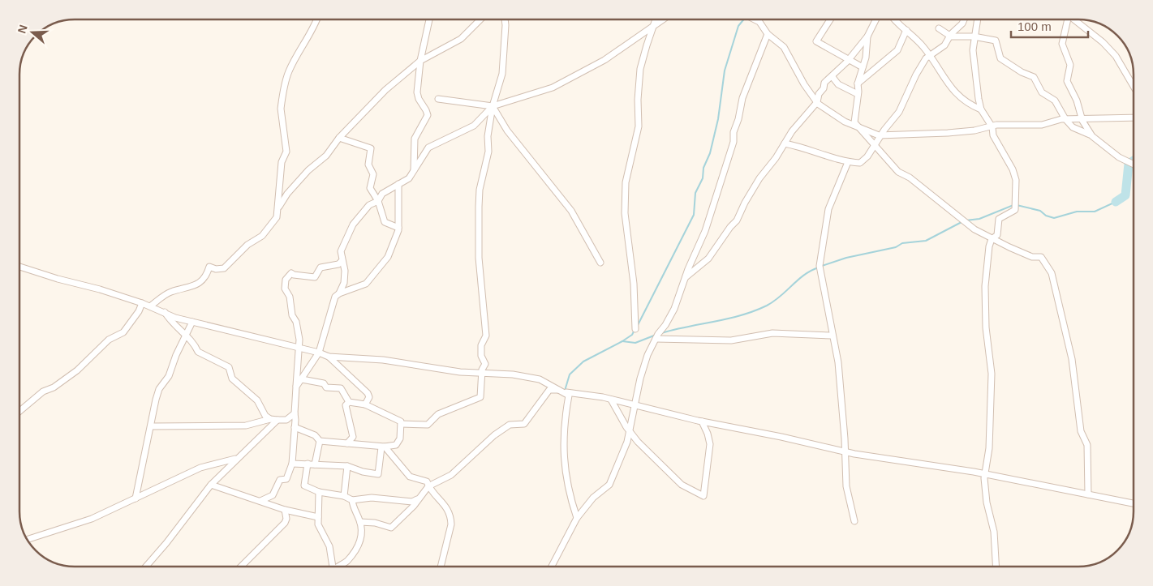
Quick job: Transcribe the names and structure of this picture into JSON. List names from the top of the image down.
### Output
{
  "scale_bar": "100 m",
  "north": "left"
}
